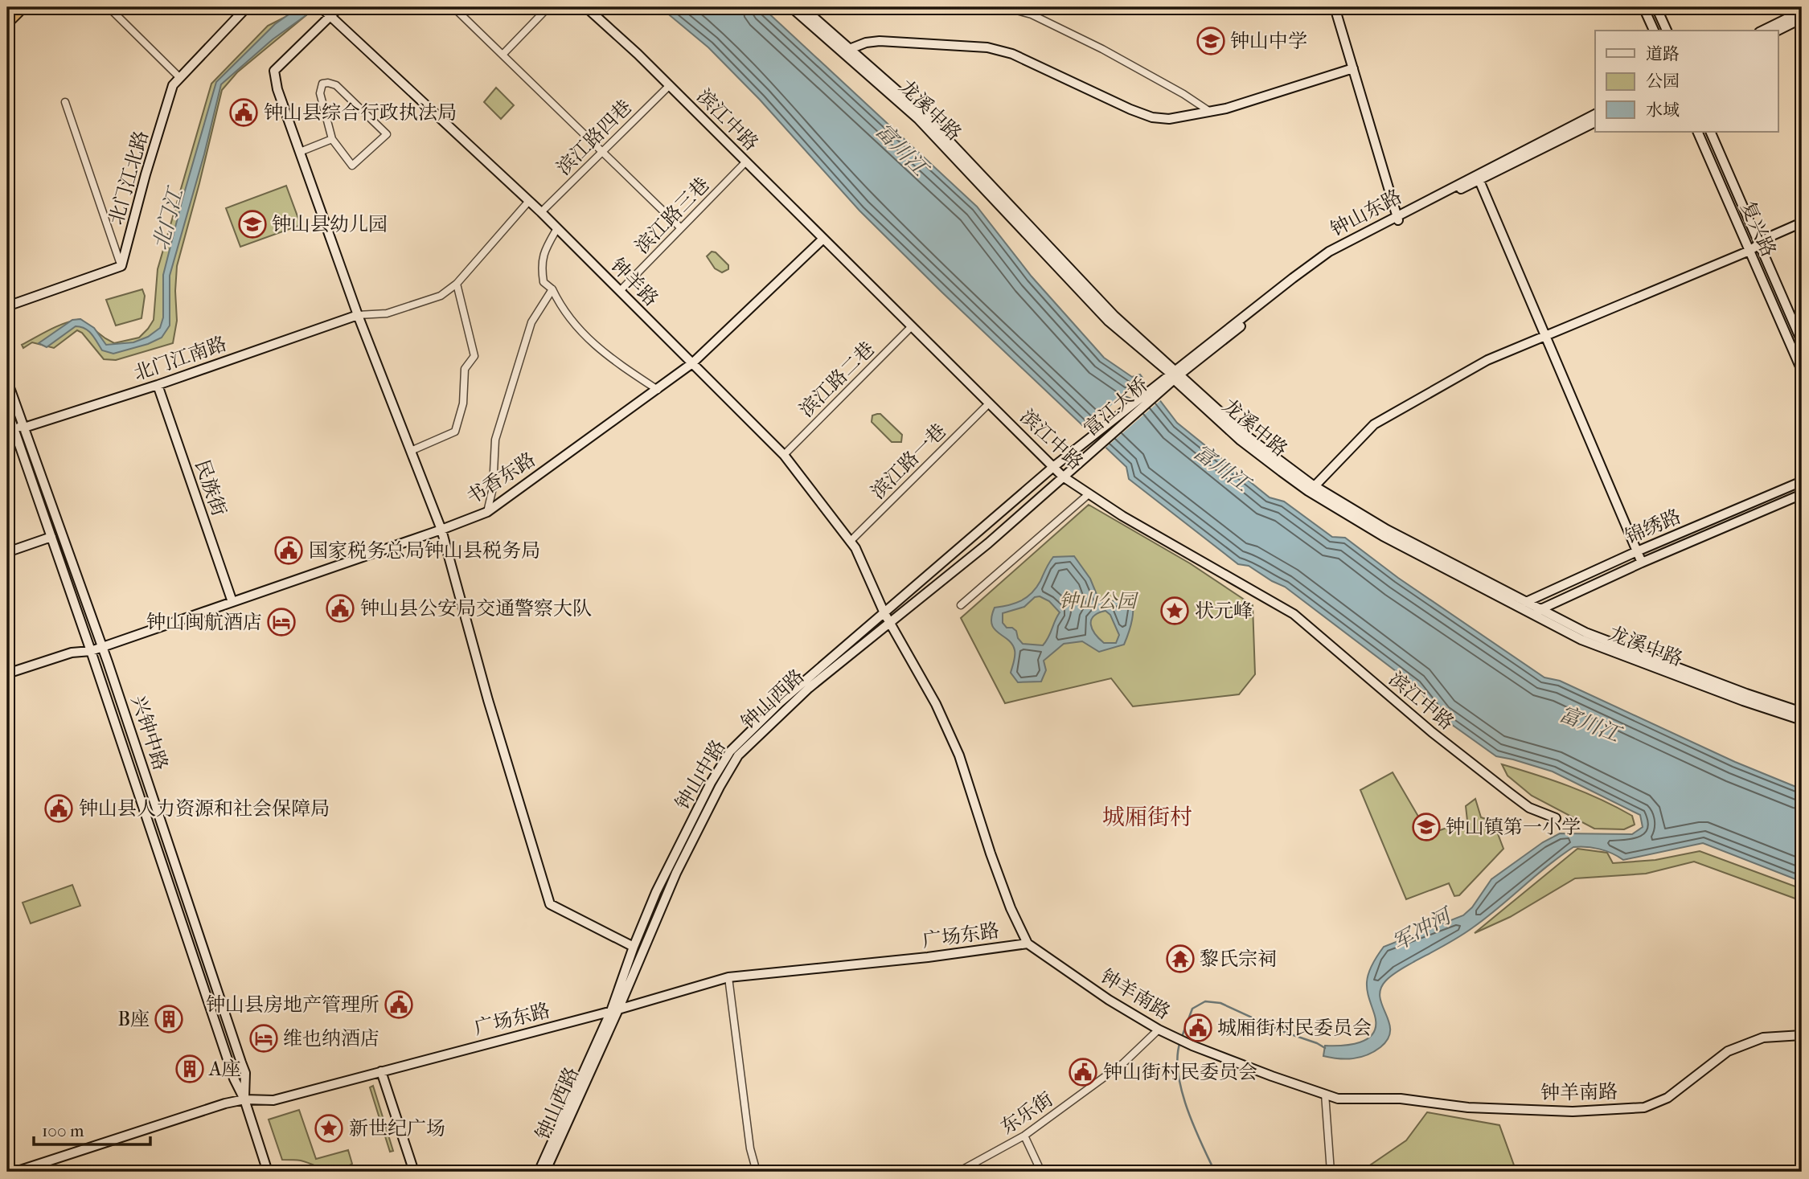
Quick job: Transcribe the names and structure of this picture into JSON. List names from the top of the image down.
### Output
{
  "streets": {
    "main road": [
      "龙溪中路",
      "滨江中路",
      "北门江北路",
      "钟山东路",
      "复兴路",
      "钟羊路",
      "北门江南路",
      "富江大桥",
      "书香东路",
      "民族街",
      "锦绣路",
      "钟山西路",
      "兴钟中路",
      "钟山中路",
      "广场东路",
      "钟羊南路"
    ],
    "street": [
      "滨江路四巷",
      "滨江路三巷",
      "滨江路二巷",
      "滨江路一巷",
      "东乐街"
    ]
  },
  "crossings": [
    ["龙溪中路", "钟山东路"],
    ["龙溪中路", "富江大桥"],
    ["龙溪中路", "锦绣路"],
    ["滨江中路", "滨江路四巷"],
    ["滨江中路", "滨江路三巷"],
    ["滨江中路", "滨江路二巷"],
    ["滨江中路", "滨江路一巷"],
    ["滨江中路", "书香东路"],
    ["滨江中路", "钟山西路"],
    ["滨江中路", "钟山中路"],
    ["滨江路四巷", "钟羊路"],
    ["钟山东路", "富江大桥"],
    ["滨江路三巷", "钟羊路"],
    ["钟羊路", "滨江路二巷"],
    ["钟羊路", "滨江路一巷"],
    ["钟羊路", "书香东路"],
    ["钟羊路", "钟山中路"],
    ["钟羊路", "钟羊南路"],
    ["北门江南路", "民族街"],
    ["北门江南路", "兴钟中路"],
    ["富江大桥", "钟山西路"],
    ["富江大桥", "钟山中路"],
    ["书香东路", "民族街"],
    ["书香东路", "兴钟中路"],
    ["钟山西路", "钟山中路"],
    ["钟山西路", "广场东路"],
    ["钟山西路", "钟羊南路"],
    ["兴钟中路", "广场东路"],
    ["钟山中路", "广场东路"],
    ["钟山中路", "钟羊南路"],
    ["广场东路", "钟羊南路"],
    ["钟羊南路", "东乐街"]
  ],
  "districts": ["城厢街村"],
  "water": ["富川江", "北门江", "军冲河"],
  "parks": ["钟山公园"],
  "places": {
    "school or university": ["钟山中学", "钟山县幼儿园", "钟山镇第一小学"],
    "public building": [
      "钟山县综合行政执法局",
      "国家税务总局钟山县税务局",
      "钟山县公安局交通警察大队",
      "钟山县人力资源和社会保障局",
      "钟山县房地产管理所",
      "城厢街村民委员会",
      "钟山街村民委员会"
    ],
    "place": ["状元峰", "新世纪广场"],
    "hotel": ["钟山闽航酒店", "维也纳酒店"],
    "temple": ["黎氏宗祠"],
    "building": ["B座", "A座"]
  },
  "legend": ["道路", "公园", "水域"],
  "scale_bar": "100 m"
}
